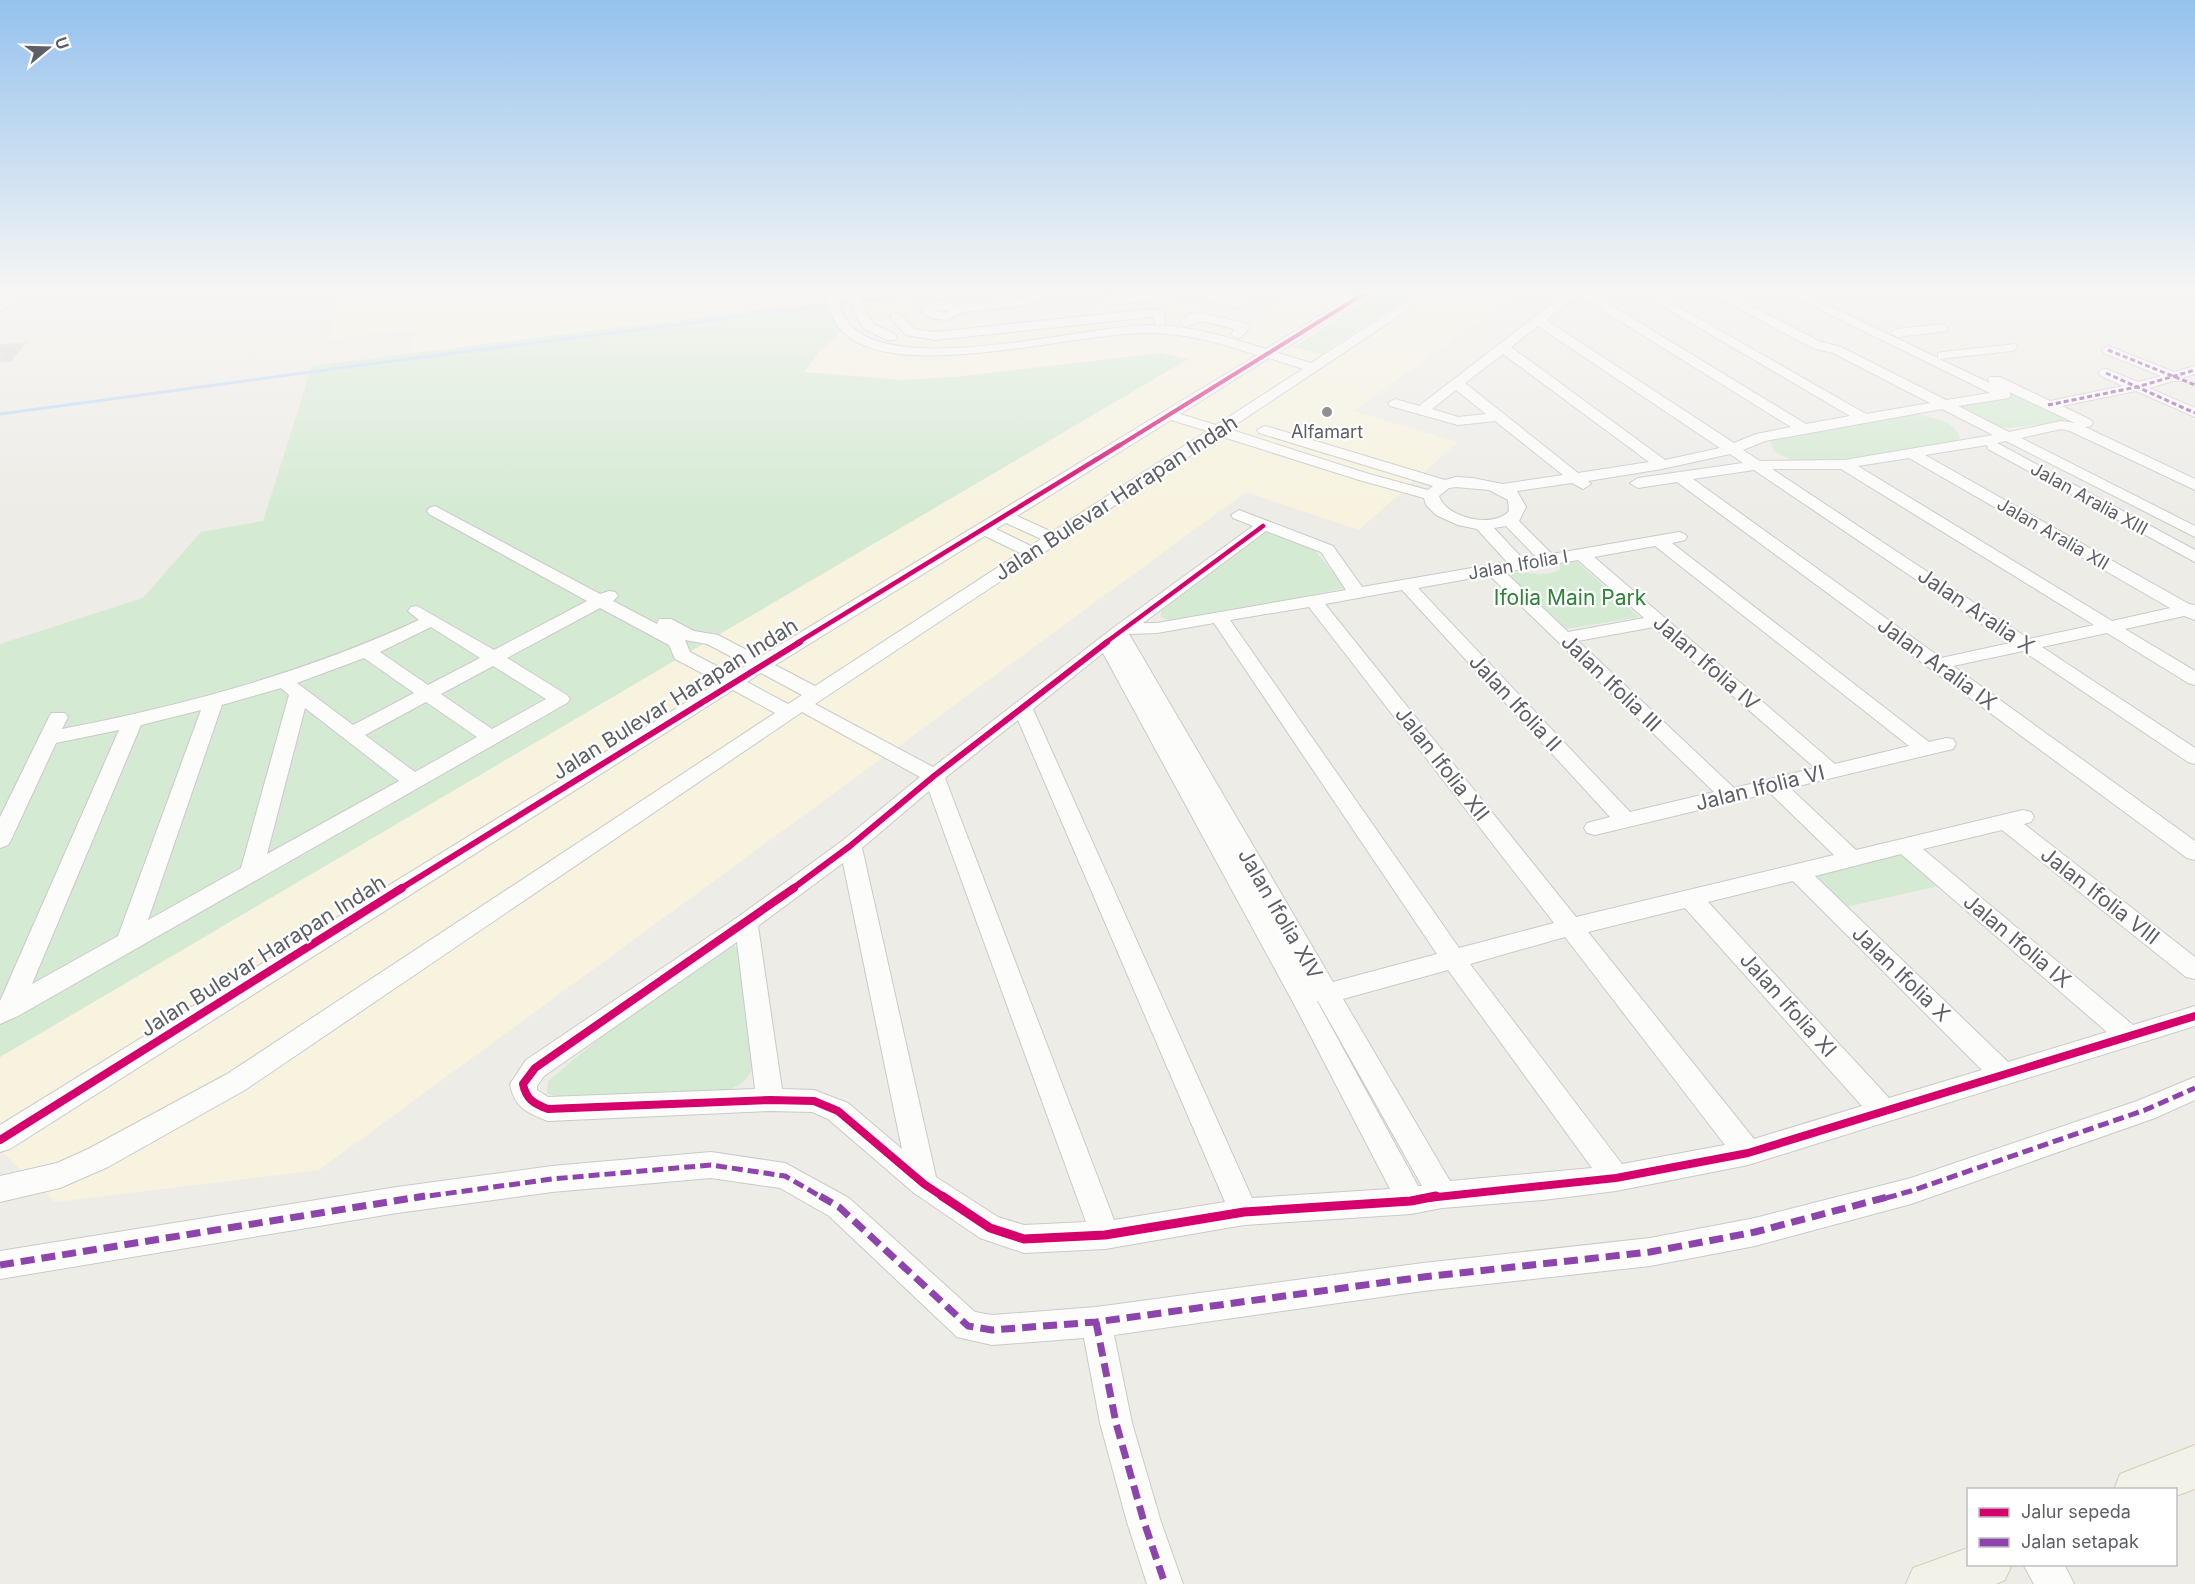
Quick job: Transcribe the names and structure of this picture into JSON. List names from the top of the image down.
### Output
{
  "streets": {
    "street": [
      "Jalan Bulevar Harapan Indah",
      "Jalan Aralia XIII",
      "Jalan Aralia XII",
      "Jalan Ifolia I",
      "Jalan Aralia X",
      "Jalan Ifolia IV",
      "Jalan Aralia IX",
      "Jalan Ifolia III",
      "Jalan Ifolia II",
      "Jalan Ifolia XII",
      "Jalan Ifolia VI",
      "Jalan Ifolia VIII",
      "Jalan Ifolia XIV",
      "Jalan Ifolia IX",
      "Jalan Ifolia X",
      "Jalan Ifolia XI"
    ]
  },
  "crossings": [
    ["Jalan Ifolia I", "Jalan Ifolia IV"],
    ["Jalan Ifolia I", "Jalan Ifolia III"],
    ["Jalan Ifolia I", "Jalan Ifolia II"],
    ["Jalan Ifolia I", "Jalan Ifolia XII"],
    ["Jalan Ifolia I", "Jalan Ifolia XIV"],
    ["Jalan Ifolia IV", "Jalan Ifolia VI"],
    ["Jalan Ifolia III", "Jalan Ifolia VI"],
    ["Jalan Ifolia II", "Jalan Ifolia VI"],
    ["Jalan Ifolia VIII", "Jalan Ifolia IX"]
  ],
  "parks": ["Ifolia Main Park"],
  "places": ["Alfamart"],
  "legend": ["Jalur sepeda", "Jalan setapak"],
  "north": "right"
}
